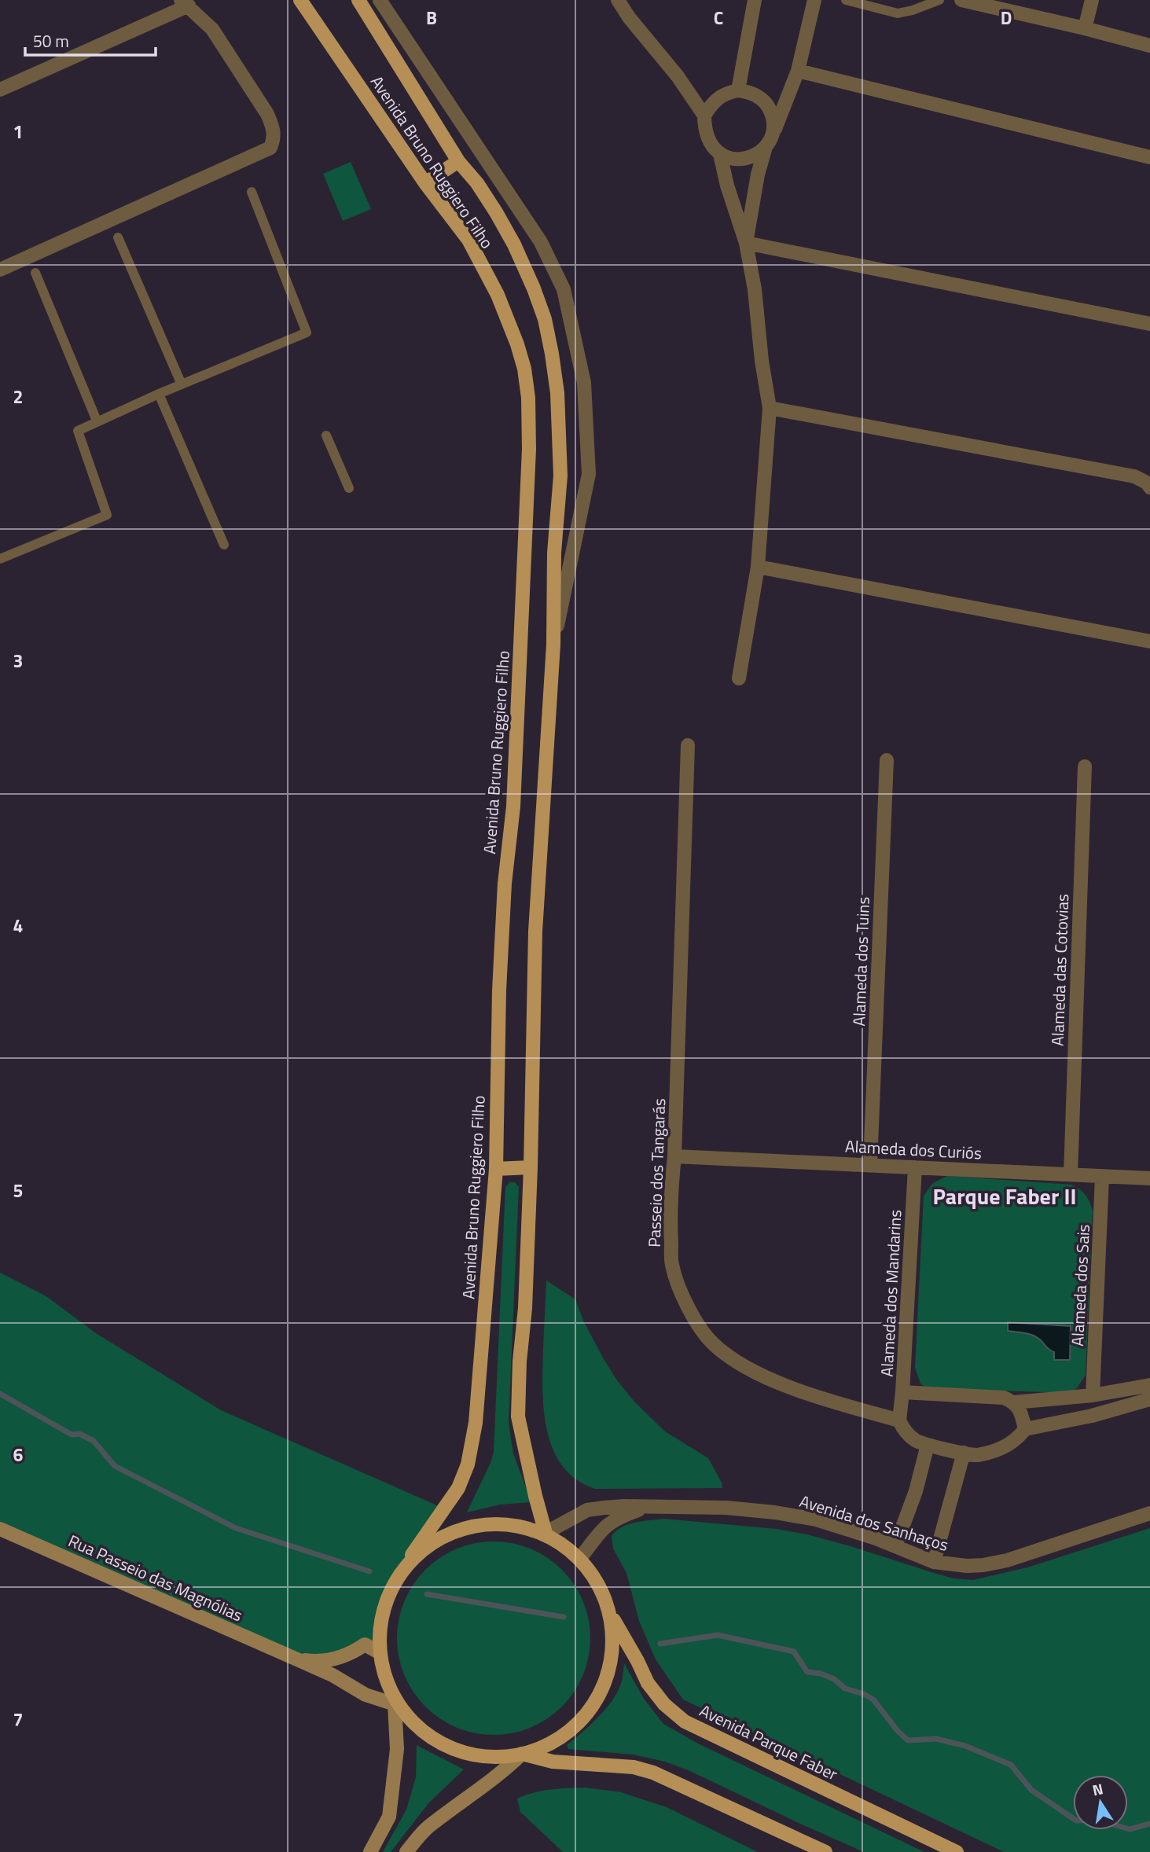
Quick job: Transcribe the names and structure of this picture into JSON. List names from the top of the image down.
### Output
{
  "streets": {
    "main road": ["Avenida Bruno Ruggiero Filho", "Avenida Parque Faber"],
    "street": [
      "Alameda dos Tuins",
      "Alameda das Cotovias",
      "Alameda dos Curiós",
      "Passeio dos Tangarás",
      "Alameda dos Sais",
      "Alameda dos Mandarins",
      "Avenida dos Sanhaços",
      "Rua Passeio das Magnólias"
    ]
  },
  "crossings": [
    ["Avenida Bruno Ruggiero Filho", "Avenida dos Sanhaços"],
    ["Avenida Bruno Ruggiero Filho", "Rua Passeio das Magnólias"],
    ["Alameda dos Tuins", "Alameda dos Curiós"],
    ["Alameda das Cotovias", "Alameda dos Curiós"],
    ["Alameda dos Curiós", "Passeio dos Tangarás"],
    ["Alameda dos Curiós", "Alameda dos Sais"],
    ["Alameda dos Curiós", "Alameda dos Mandarins"],
    ["Passeio dos Tangarás", "Alameda dos Mandarins"]
  ],
  "districts": ["Parque Faber II"],
  "scale_bar": "50 m",
  "north": "top",
  "grid": {
    "columns": ["B", "C", "D"],
    "rows": [
      "1",
      "2",
      "3",
      "4",
      "5",
      "6",
      "7"
    ]
  }
}
